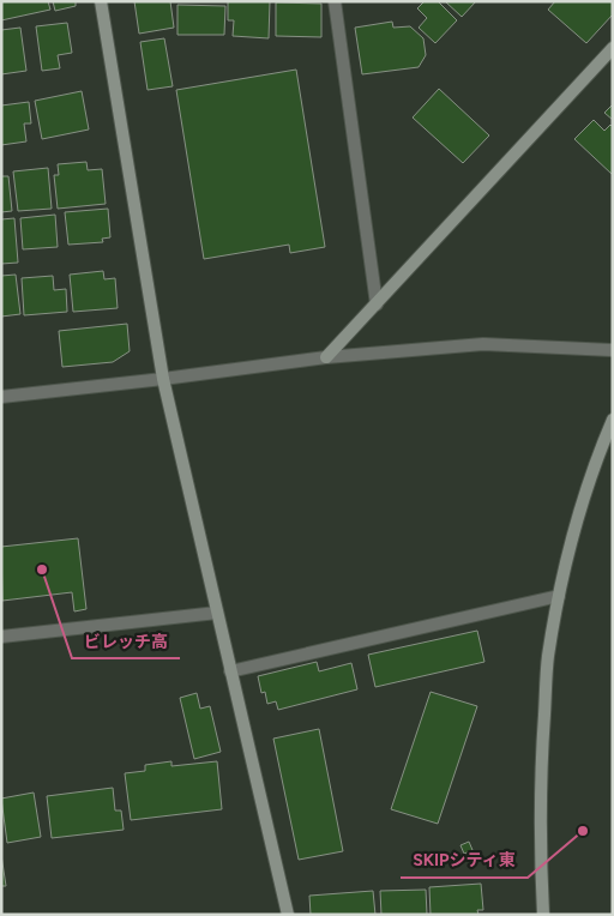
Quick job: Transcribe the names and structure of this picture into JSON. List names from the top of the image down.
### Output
{
  "places": ["ビレッチ高", "SKIPシティ東"]
}
